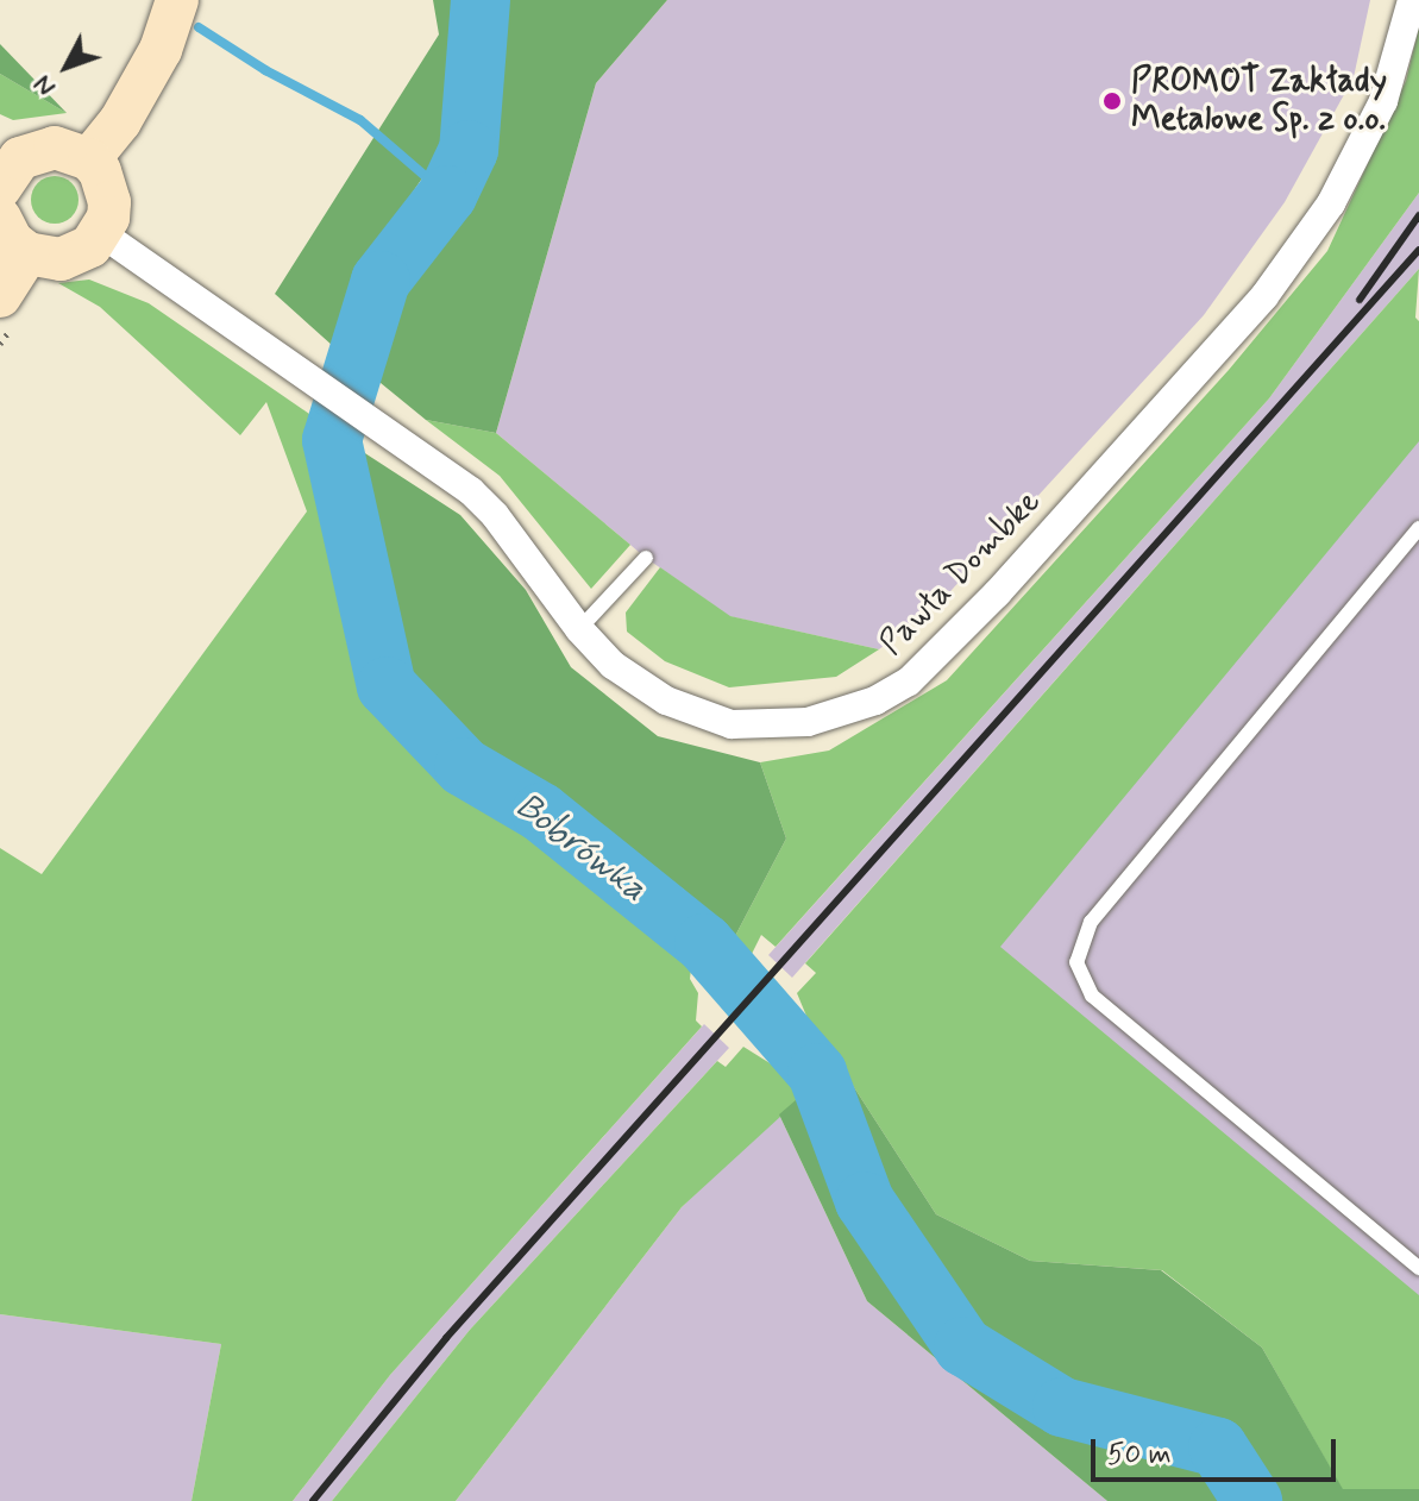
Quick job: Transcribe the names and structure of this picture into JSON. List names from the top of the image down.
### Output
{
  "streets": {
    "street": ["Pawła Dombke"]
  },
  "water": ["Bobrówka"],
  "places": ["PROMOT Zakłady Metalowe Sp. z o.o."],
  "scale_bar": "50 m",
  "north": "bottom left"
}
